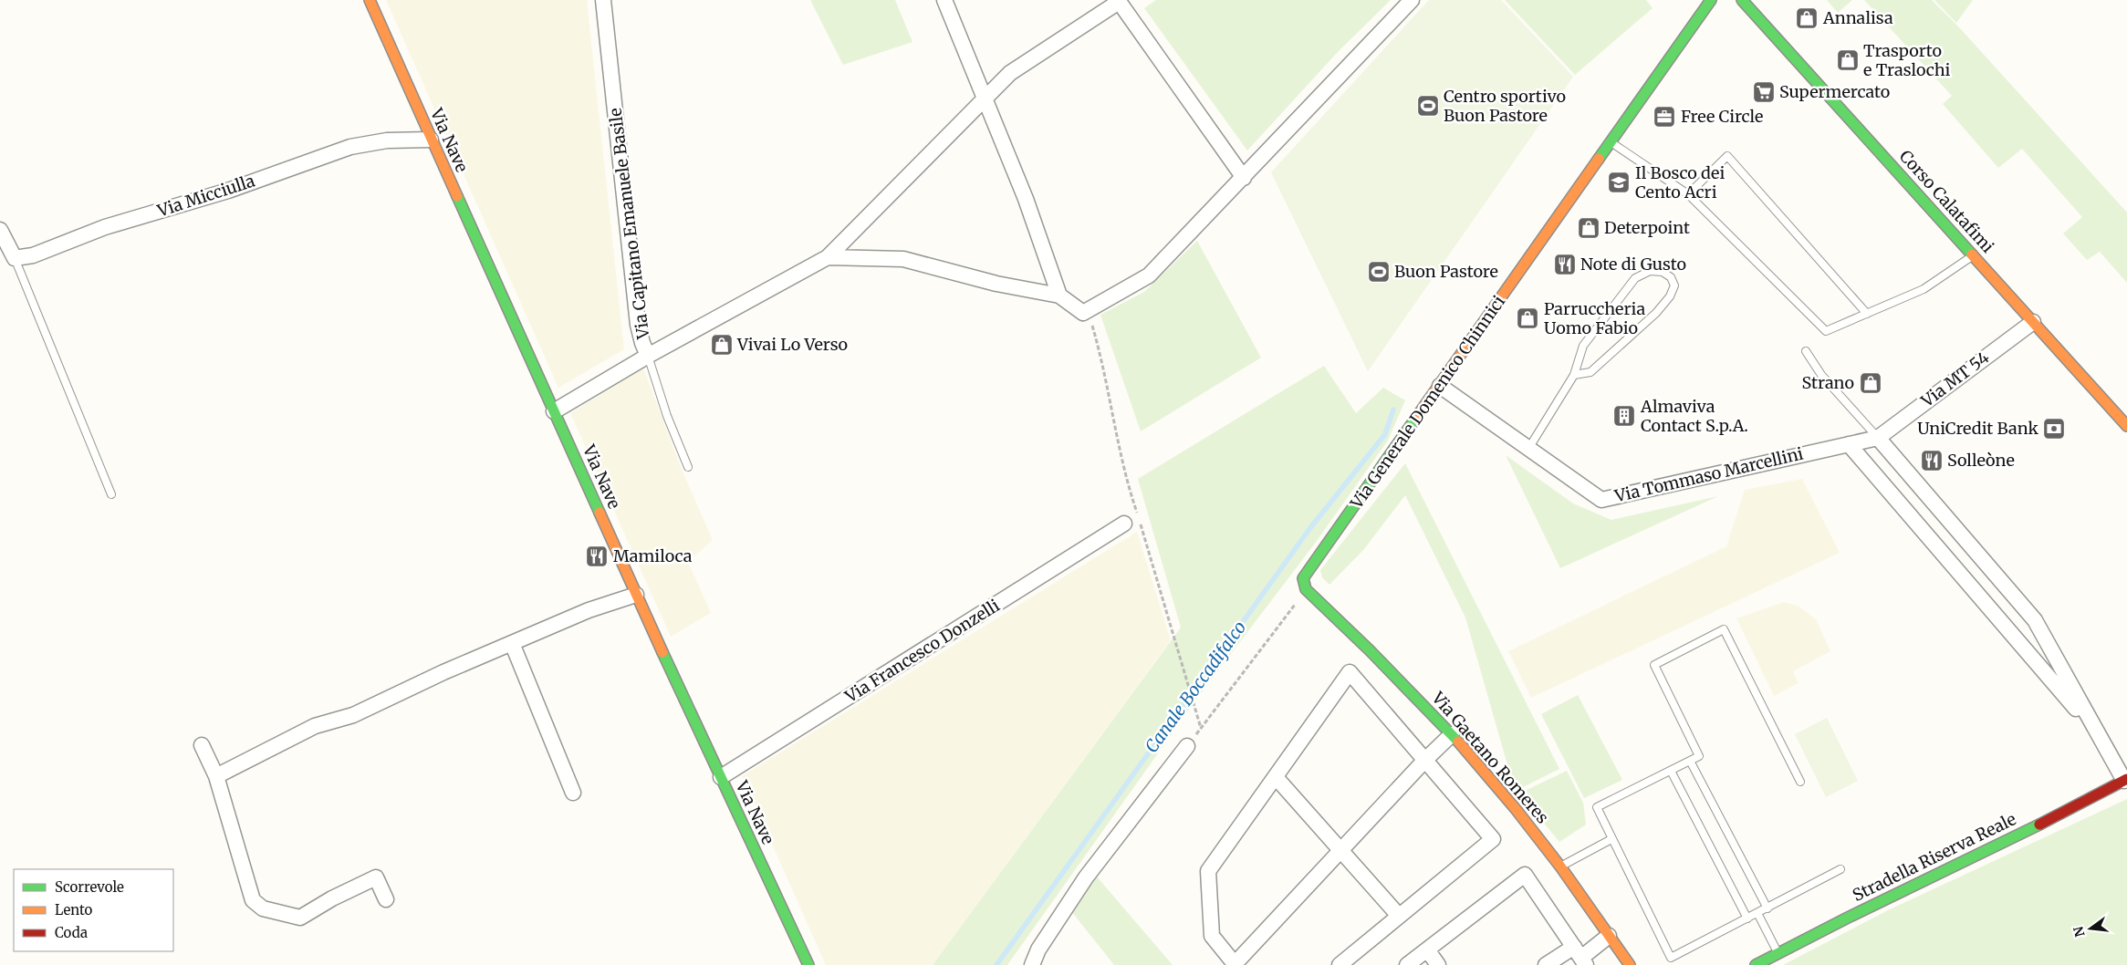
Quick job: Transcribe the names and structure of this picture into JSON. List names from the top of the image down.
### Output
{
  "streets": {
    "street": [
      "Via Nave",
      "Via Micciulla",
      "Corso Calatafimi",
      "Via Capitano Emanuele Basile",
      "Via MT 54",
      "Via Generale Domenico Chinnici",
      "Via Tommaso Marcellini",
      "Via Francesco Donzelli",
      "Via Gaetano Romeres",
      "Stradella Riserva Reale"
    ]
  },
  "crossings": [
    ["Via Nave", "Via Micciulla"],
    ["Via Nave", "Via Francesco Donzelli"],
    ["Corso Calatafimi", "Via MT 54"],
    ["Via MT 54", "Via Tommaso Marcellini"],
    ["Via Generale Domenico Chinnici", "Via Tommaso Marcellini"],
    ["Via Generale Domenico Chinnici", "Via Gaetano Romeres"]
  ],
  "water": ["Canale Boccadifalco"],
  "places": {
    "shop": [
      "Annalisa",
      "Trasporto e Traslochi",
      "Deterpoint",
      "Parruccheria Uomo Fabio",
      "Vivai Lo Verso",
      "Strano"
    ],
    "supermarket": ["Supermercato"],
    "sports": ["Centro sportivo Buon Pastore", "Buon Pastore"],
    "office": ["Free Circle"],
    "school or university": ["Il Bosco dei Cento Acri"],
    "restaurant": ["Note di Gusto", "Solleòne", "Mamiloca"],
    "building": ["Almaviva Contact S.p.A."],
    "bank": ["UniCredit Bank"]
  },
  "legend": ["Scorrevole", "Lento", "Coda"],
  "north": "left"
}
